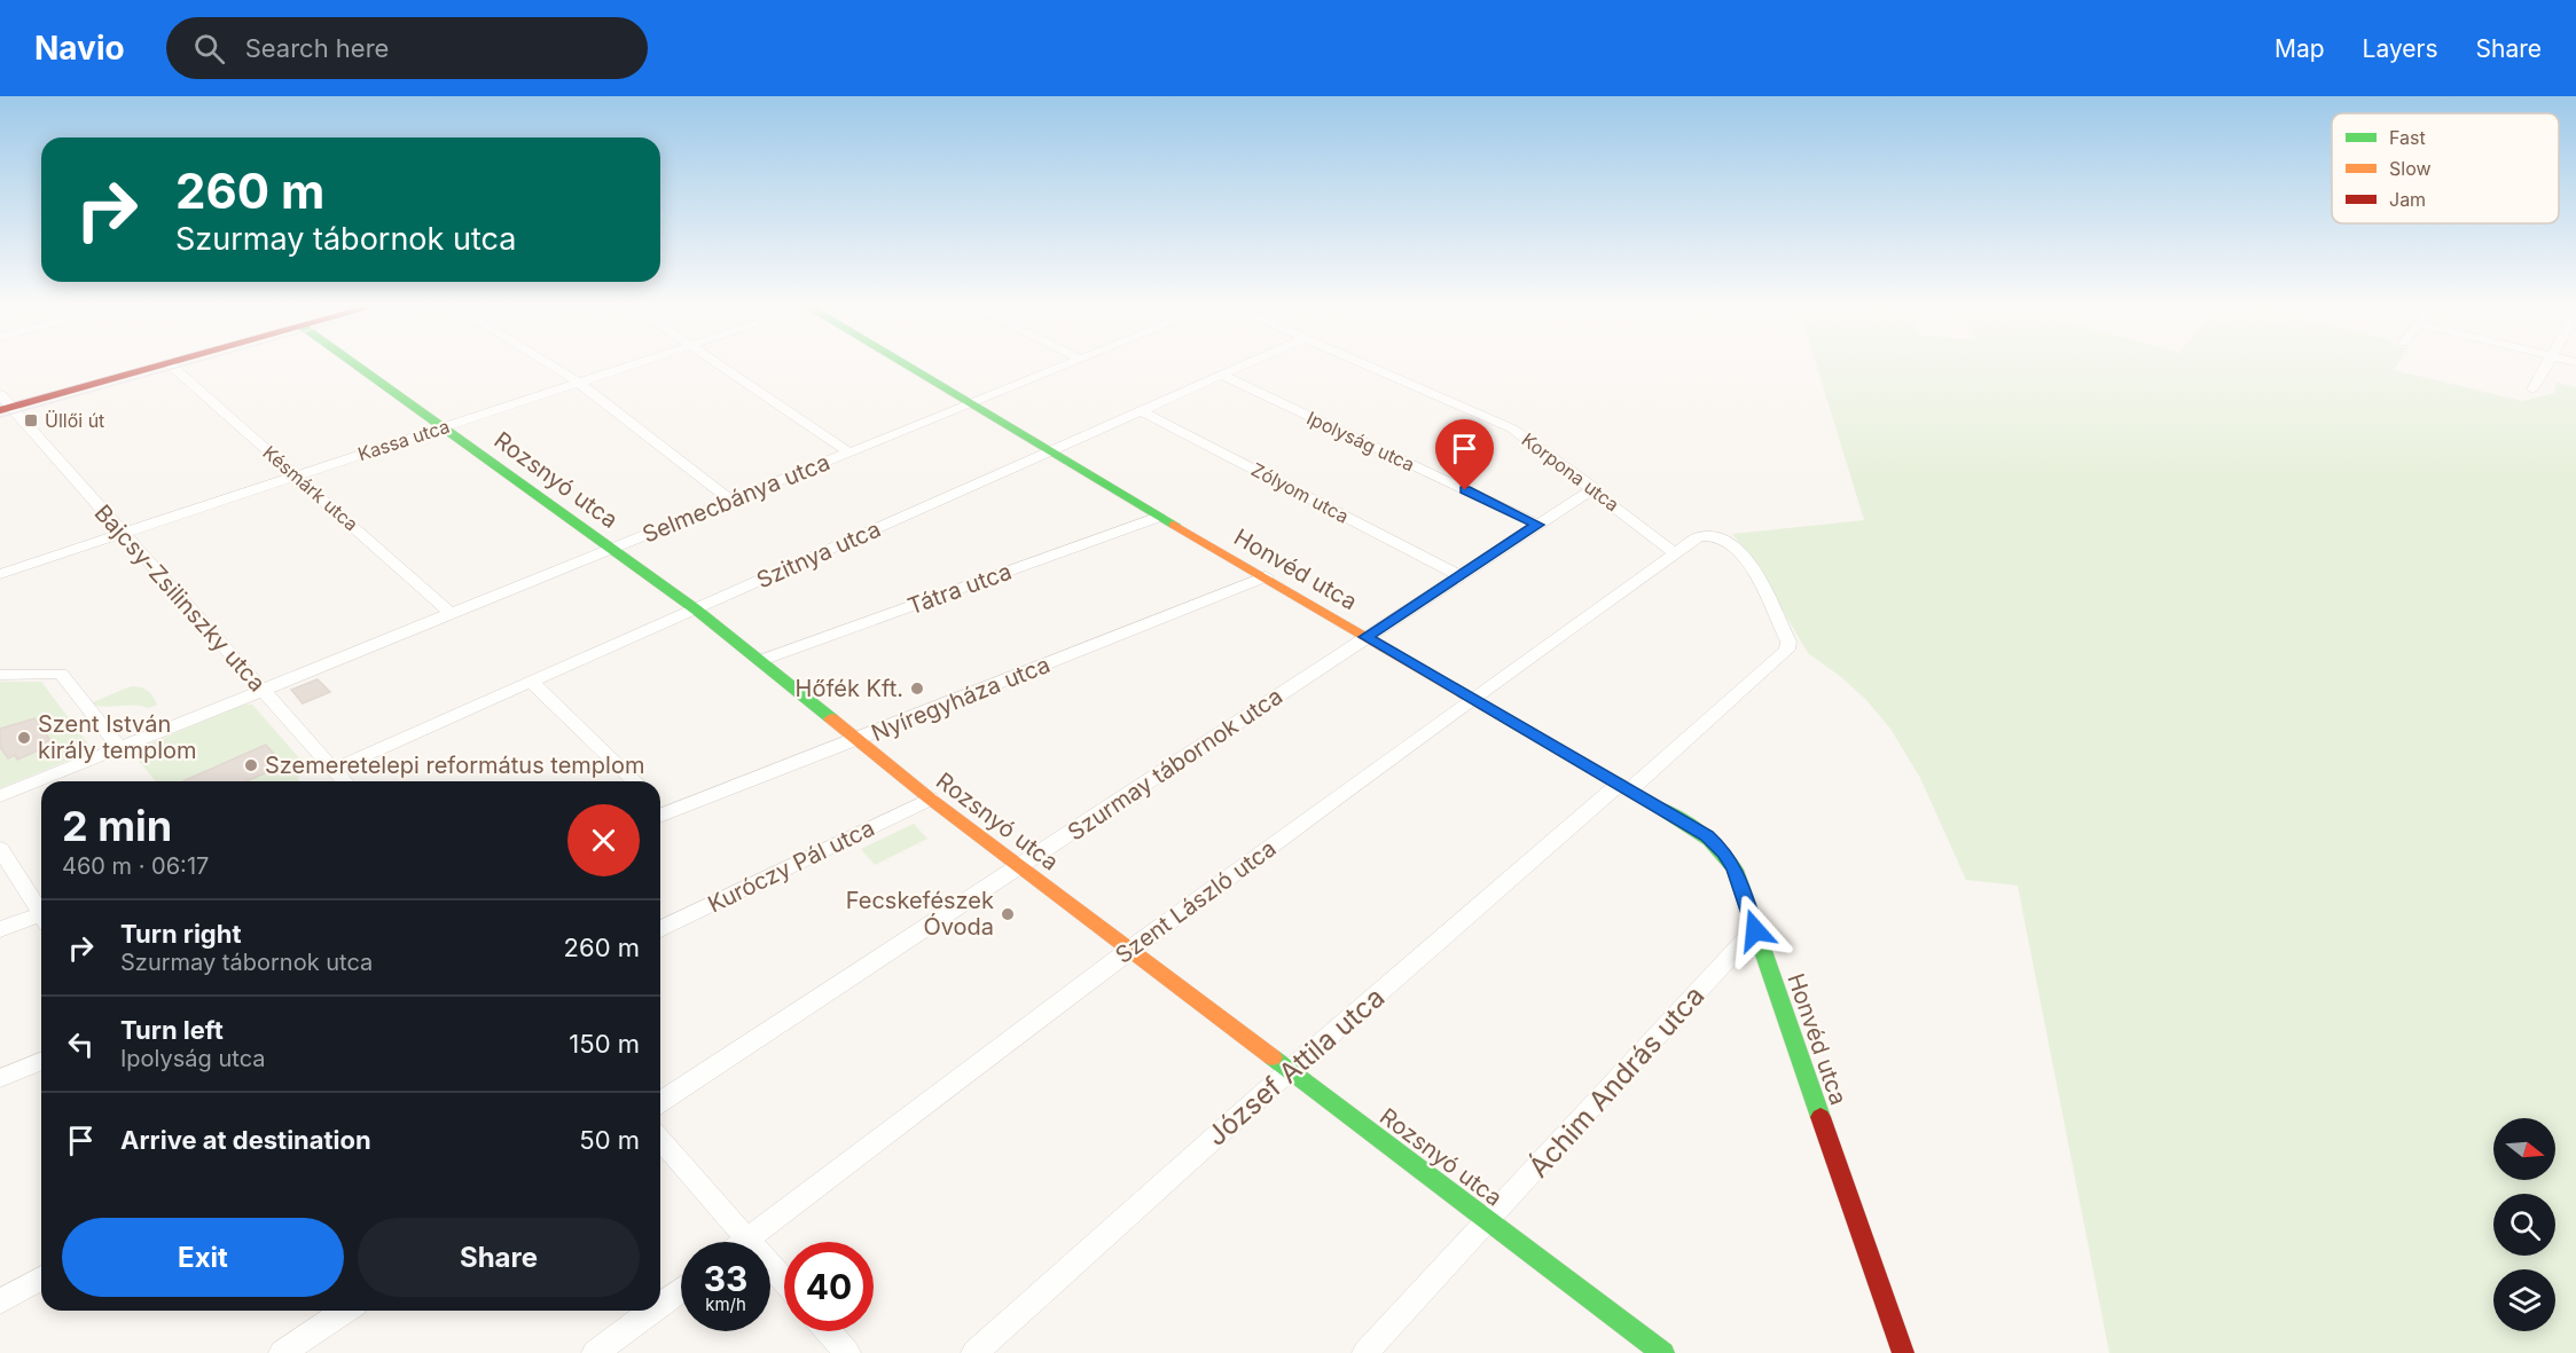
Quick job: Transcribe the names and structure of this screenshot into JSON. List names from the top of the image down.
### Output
{
  "streets": {
    "street": [
      "Kassa utca",
      "Ipolyság utca",
      "Korpona utca",
      "Rozsnyó utca",
      "Késmárk utca",
      "Zólyom utca",
      "Selmecbánya utca",
      "Szitnya utca",
      "Honvéd utca",
      "Tátra utca",
      "Bajcsy-Zsilinszky utca",
      "Nyíregyháza utca",
      "Szurmay tábornok utca",
      "Kuróczy Pál utca",
      "Szent László utca",
      "József Attila utca",
      "Áchim András utca"
    ]
  },
  "crossings": [
    ["Kassa utca", "Rozsnyó utca"],
    ["Kassa utca", "Késmárk utca"],
    ["Kassa utca", "Bajcsy-Zsilinszky utca"],
    ["Ipolyság utca", "Szitnya utca"],
    ["Ipolyság utca", "Szurmay tábornok utca"],
    ["Korpona utca", "Szurmay tábornok utca"],
    ["Korpona utca", "Szent László utca"],
    ["Korpona utca", "József Attila utca"],
    ["Rozsnyó utca", "Selmecbánya utca"],
    ["Rozsnyó utca", "Szitnya utca"],
    ["Rozsnyó utca", "Tátra utca"],
    ["Rozsnyó utca", "Nyíregyháza utca"],
    ["Rozsnyó utca", "Szurmay tábornok utca"],
    ["Rozsnyó utca", "Kuróczy Pál utca"],
    ["Rozsnyó utca", "Szent László utca"],
    ["Rozsnyó utca", "József Attila utca"],
    ["Rozsnyó utca", "Áchim András utca"],
    ["Késmárk utca", "Selmecbánya utca"],
    ["Zólyom utca", "Szitnya utca"],
    ["Zólyom utca", "Szurmay tábornok utca"],
    ["Selmecbánya utca", "Honvéd utca"],
    ["Selmecbánya utca", "Bajcsy-Zsilinszky utca"],
    ["Szitnya utca", "Honvéd utca"],
    ["Szitnya utca", "Bajcsy-Zsilinszky utca"],
    ["Honvéd utca", "Tátra utca"],
    ["Honvéd utca", "Nyíregyháza utca"],
    ["Honvéd utca", "Szurmay tábornok utca"],
    ["Honvéd utca", "Szent László utca"],
    ["Honvéd utca", "József Attila utca"],
    ["Honvéd utca", "Áchim András utca"],
    ["Szent László utca", "József Attila utca"]
  ],
  "places": {
    "transit": ["Üllői út"],
    "other": [
      "Hőfék Kft.",
      "Szent István király templom",
      "Szemeretelepi református templom",
      "Fecskefészek Óvoda"
    ]
  },
  "legend": ["Fast", "Slow", "Jam"],
  "north": "right",
  "page": {
    "header": "Navio",
    "search": "Search here",
    "nav": ["Map", "Layers", "Share"],
    "turn": ["260 m", "Szurmay tábornok utca"],
    "heading": ["2 min", "460 m · 06:17"],
    "list": [
      {
        "name": "Turn right",
        "note": "Szurmay tábornok utca",
        "value": "260 m"
      },
      {
        "name": "Turn left",
        "note": "Ipolyság utca",
        "value": "150 m"
      },
      {
        "name": "Arrive at destination",
        "value": "50 m"
      }
    ],
    "buttons": ["Exit", "Share"],
    "speed": "33 km/h",
    "limit": "40"
  }
}
